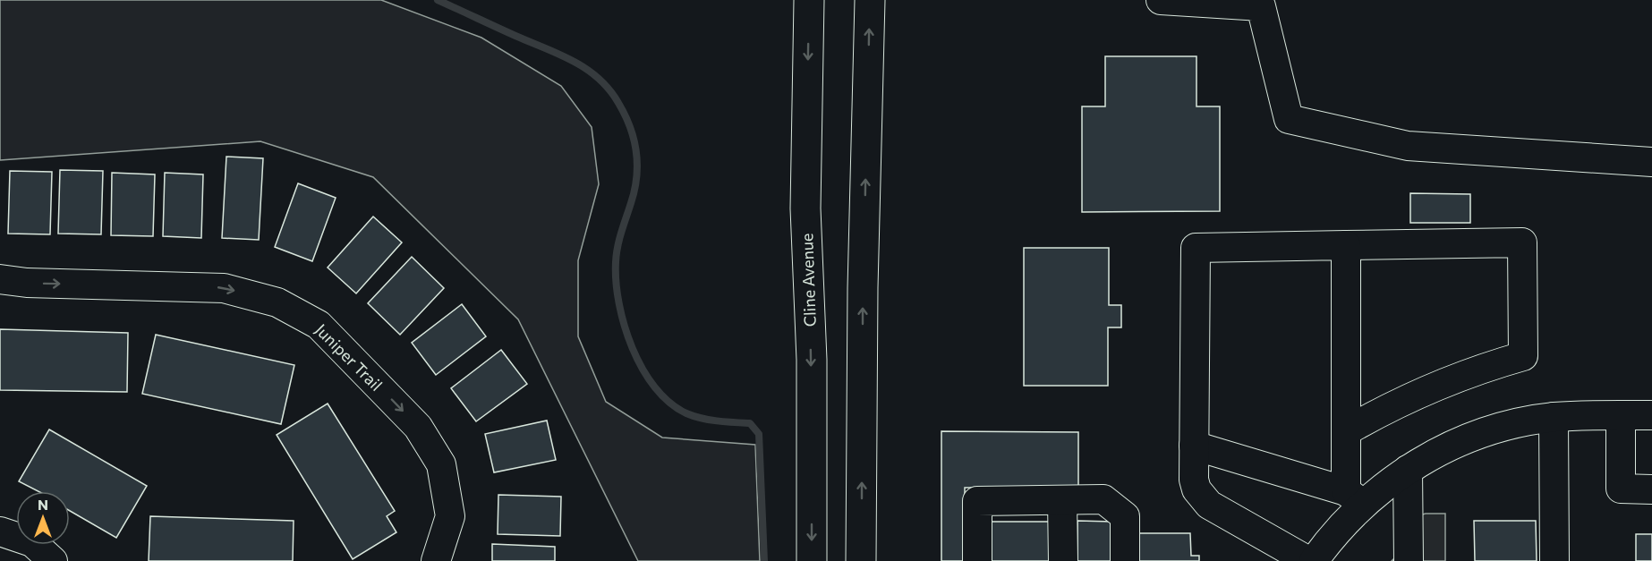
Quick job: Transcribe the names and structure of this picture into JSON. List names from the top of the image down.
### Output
{
  "streets": {
    "main road": ["Cline Avenue"],
    "street": ["Juniper Trail"]
  },
  "one_way": ["Juniper Trail"],
  "north": "top"
}
